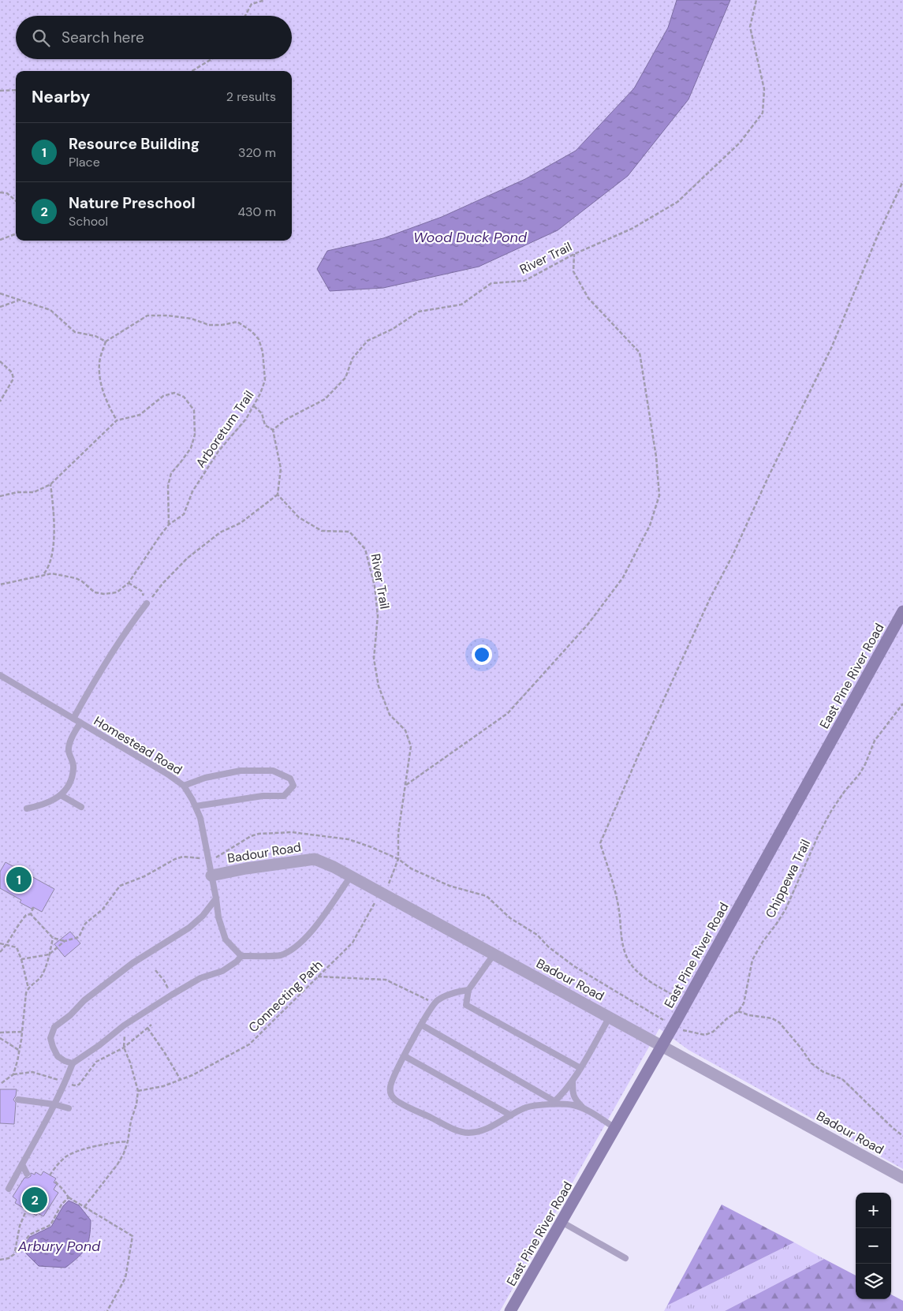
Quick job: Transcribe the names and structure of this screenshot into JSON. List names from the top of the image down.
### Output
{
  "streets": {
    "street": ["East Pine River Road", "Badour Road"],
    "lane": ["Homestead Road"],
    "path": [
      "River Trail",
      "Arboretum Trail",
      "Chippewa Trail",
      "Connecting Path"
    ]
  },
  "crossings": [
    ["River Trail", "Connecting Path"],
    ["East Pine River Road", "Badour Road"],
    ["Homestead Road", "Badour Road"],
    ["Badour Road", "Connecting Path"]
  ],
  "water": ["Wood Duck Pond", "Arbury Pond"],
  "page": {
    "search": "Search here",
    "heading": ["Nearby", "2 results"],
    "list": [
      {
        "mark": "1",
        "name": "Resource Building",
        "note": "Place",
        "value": "320 m"
      },
      {
        "mark": "2",
        "name": "Nature Preschool",
        "note": "School",
        "value": "430 m"
      }
    ],
    "pins": ["1", "2"],
    "map_buttons": ["+", "−"]
  }
}
